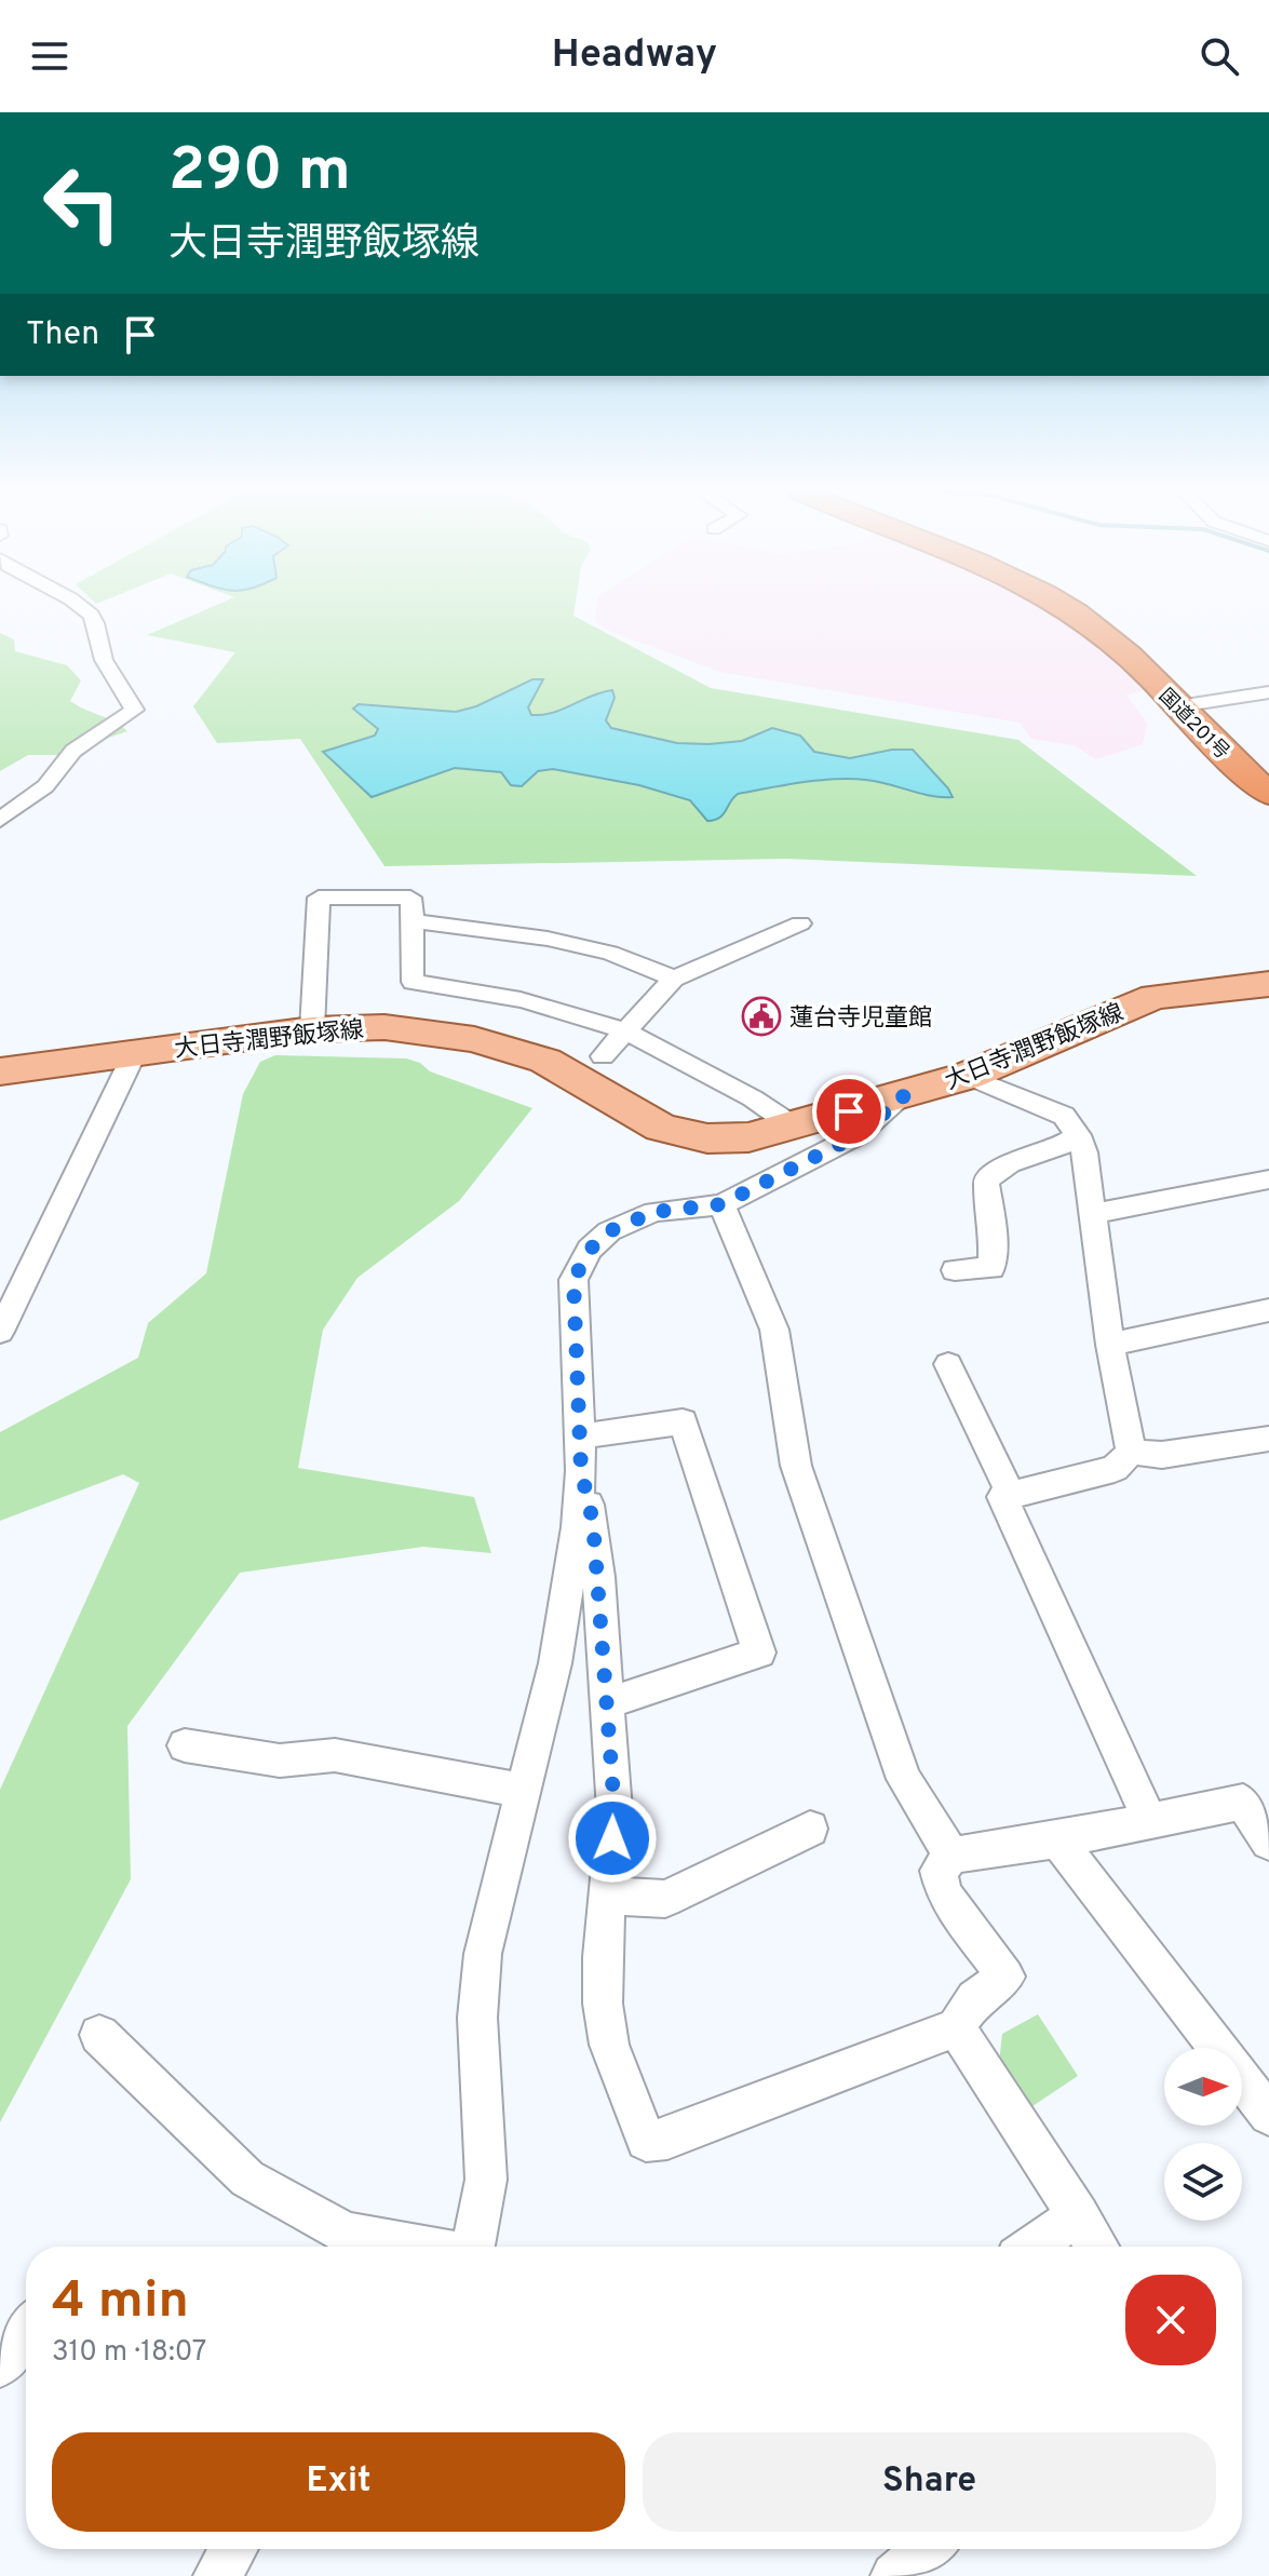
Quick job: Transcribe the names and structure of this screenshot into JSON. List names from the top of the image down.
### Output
{
  "streets": {
    "highway": ["国道201号"],
    "main road": ["大日寺潤野飯塚線"]
  },
  "places": {
    "public building": ["蓮台寺児童館"]
  },
  "north": "right",
  "page": {
    "header": "Headway",
    "turn": ["290 m", "大日寺潤野飯塚線"],
    "then": "Then",
    "heading": ["4 min", "310 m · 18:07"],
    "buttons": ["Exit", "Share"]
  }
}
